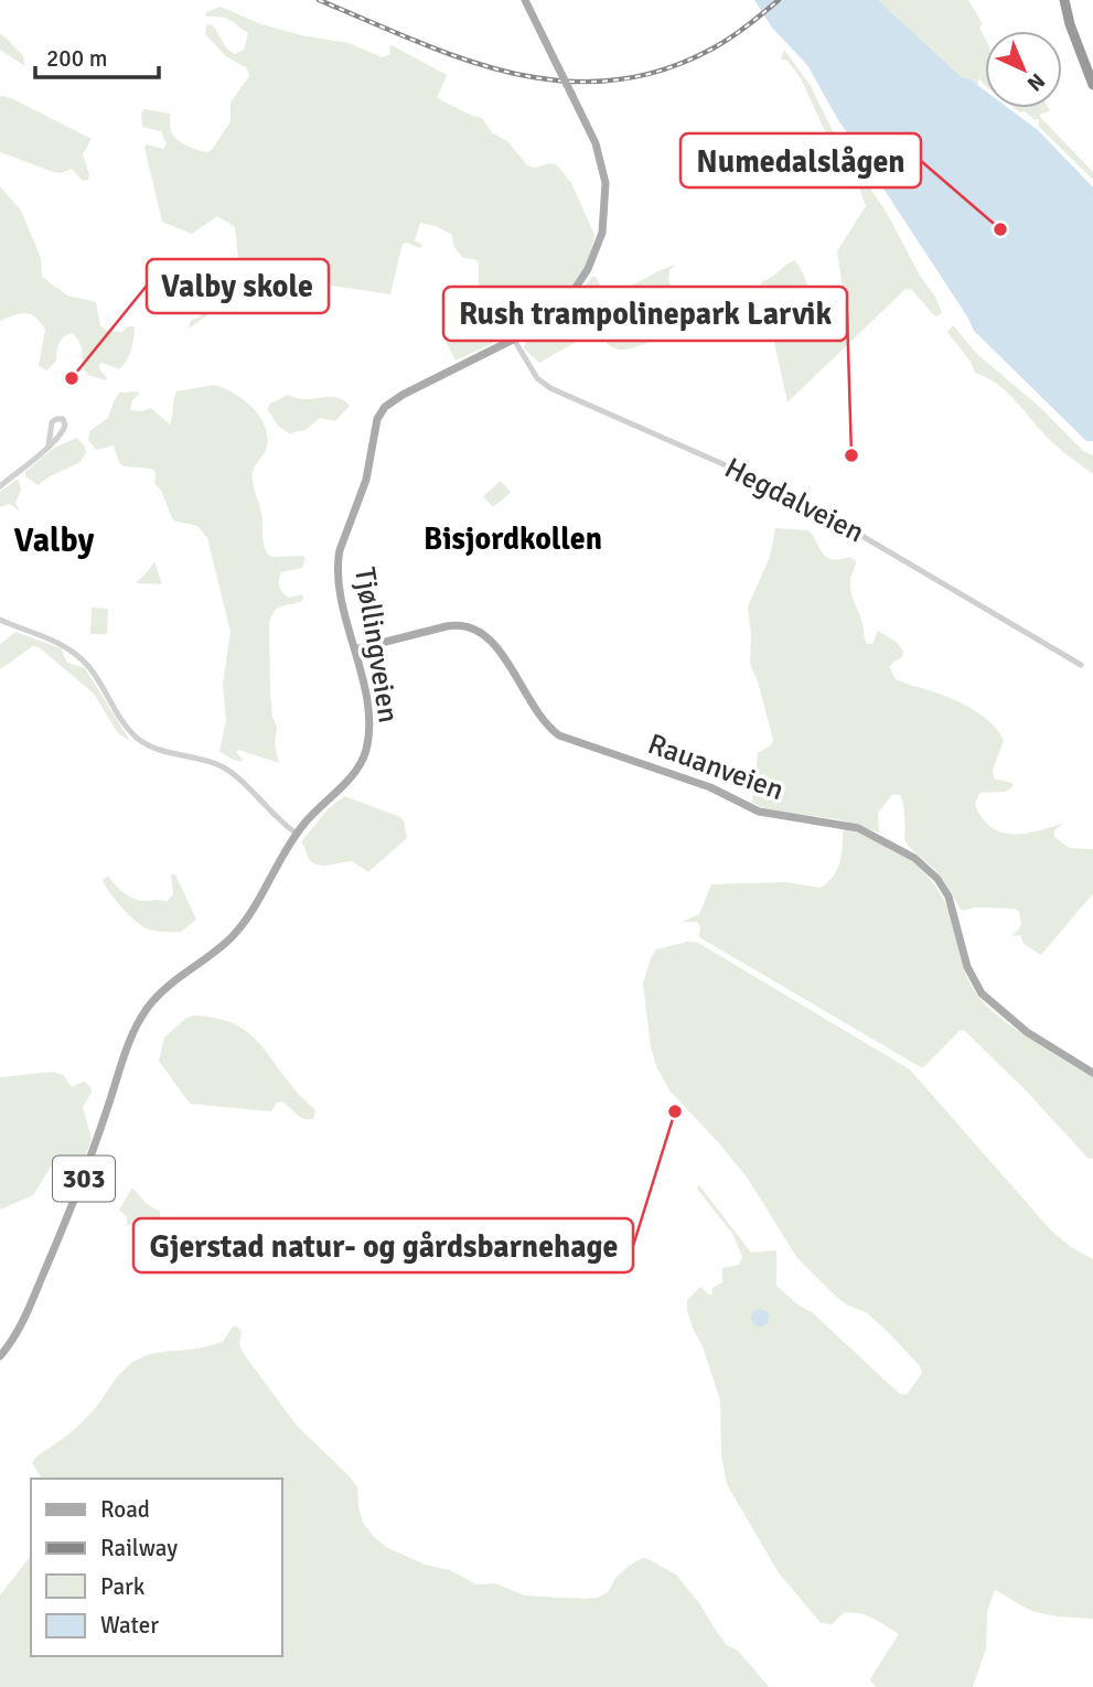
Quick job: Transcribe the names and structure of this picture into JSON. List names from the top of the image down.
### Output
{
  "streets": {
    "main road": ["Tjøllingveien", "Rauanveien", "303"],
    "street": ["Hegdalveien"]
  },
  "crossings": [
    ["Hegdalveien", "Tjøllingveien"],
    ["Tjøllingveien", "Rauanveien"]
  ],
  "districts": ["Bisjordkollen", "Valby"],
  "places": [
    "Numedalslågen",
    "Valby skole",
    "Rush trampolinepark Larvik",
    "Gjerstad natur- og gårdsbarnehage"
  ],
  "legend": [
    "Road",
    "Railway",
    "Park",
    "Water"
  ],
  "scale_bar": "200 m",
  "north": "bottom right"
}
